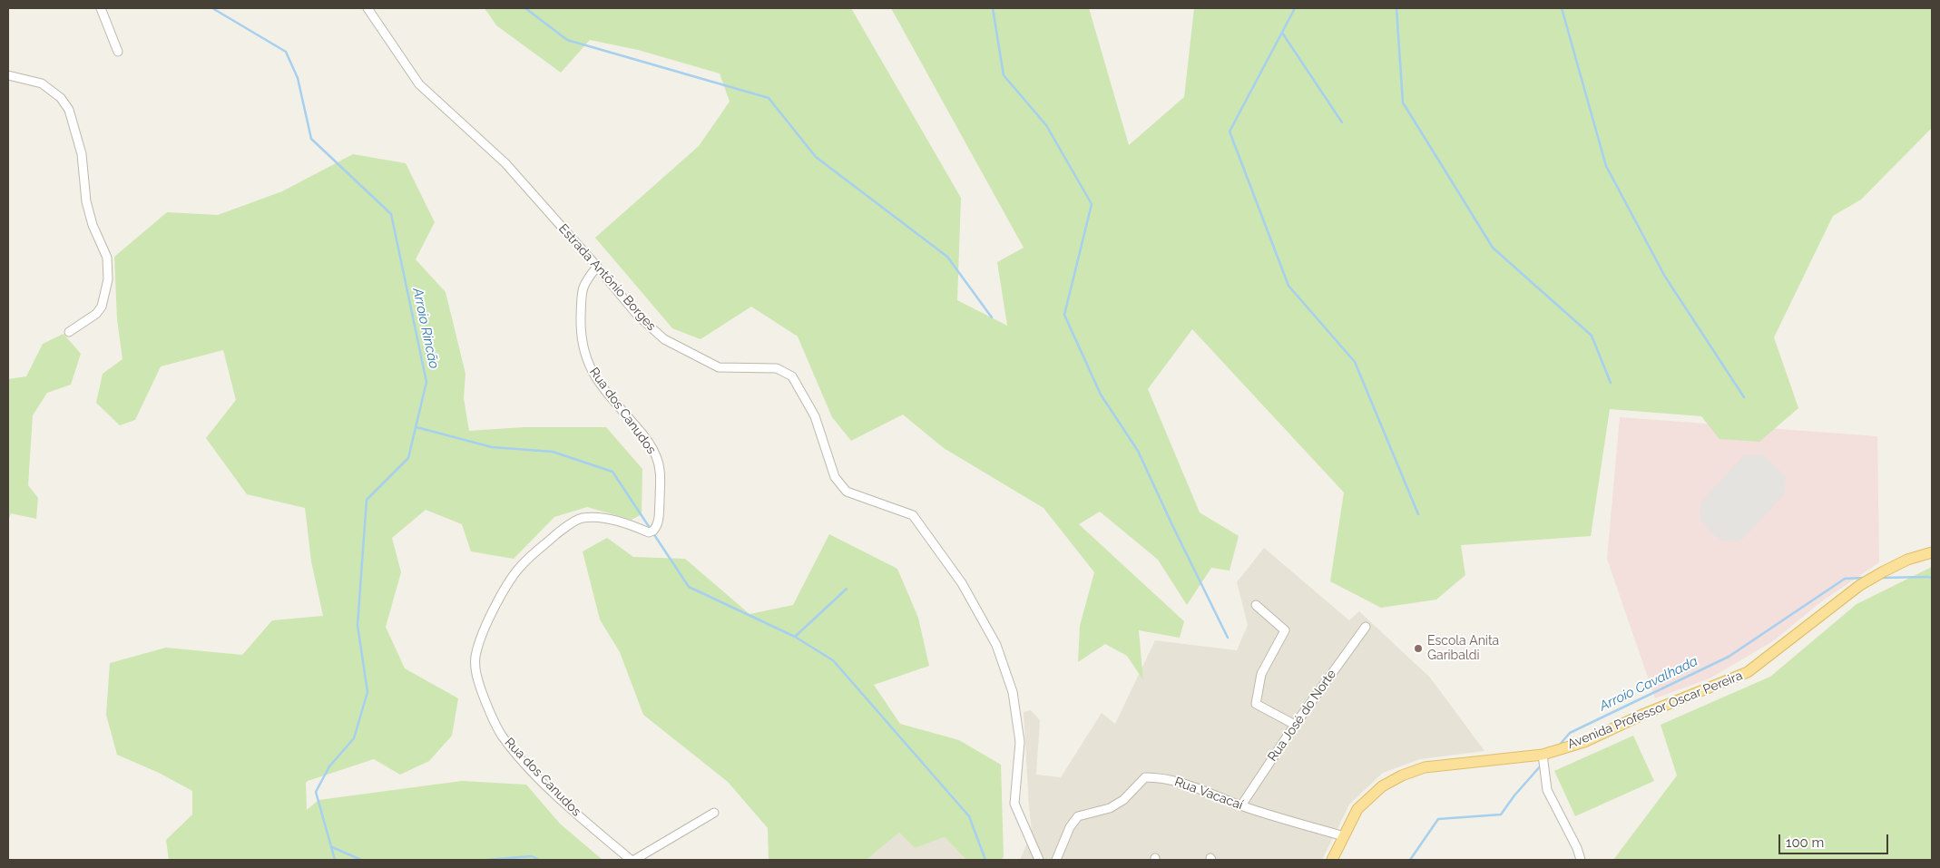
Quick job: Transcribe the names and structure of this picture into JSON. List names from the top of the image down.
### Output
{
  "streets": {
    "main road": ["Avenida Professor Oscar Pereira"],
    "street": [
      "Estrada Antônio Borges",
      "Rua dos Canudos",
      "Rua José do Norte",
      "Rua Vacacaí"
    ]
  },
  "crossings": [
    ["Estrada Antônio Borges", "Rua dos Canudos"],
    ["Avenida Professor Oscar Pereira", "Rua Vacacaí"],
    ["Rua José do Norte", "Rua Vacacaí"]
  ],
  "water": ["Arroio Rincão", "Arroio Cavalhada"],
  "places": ["Escola Anita Garibaldi"],
  "scale_bar": "100 m"
}
